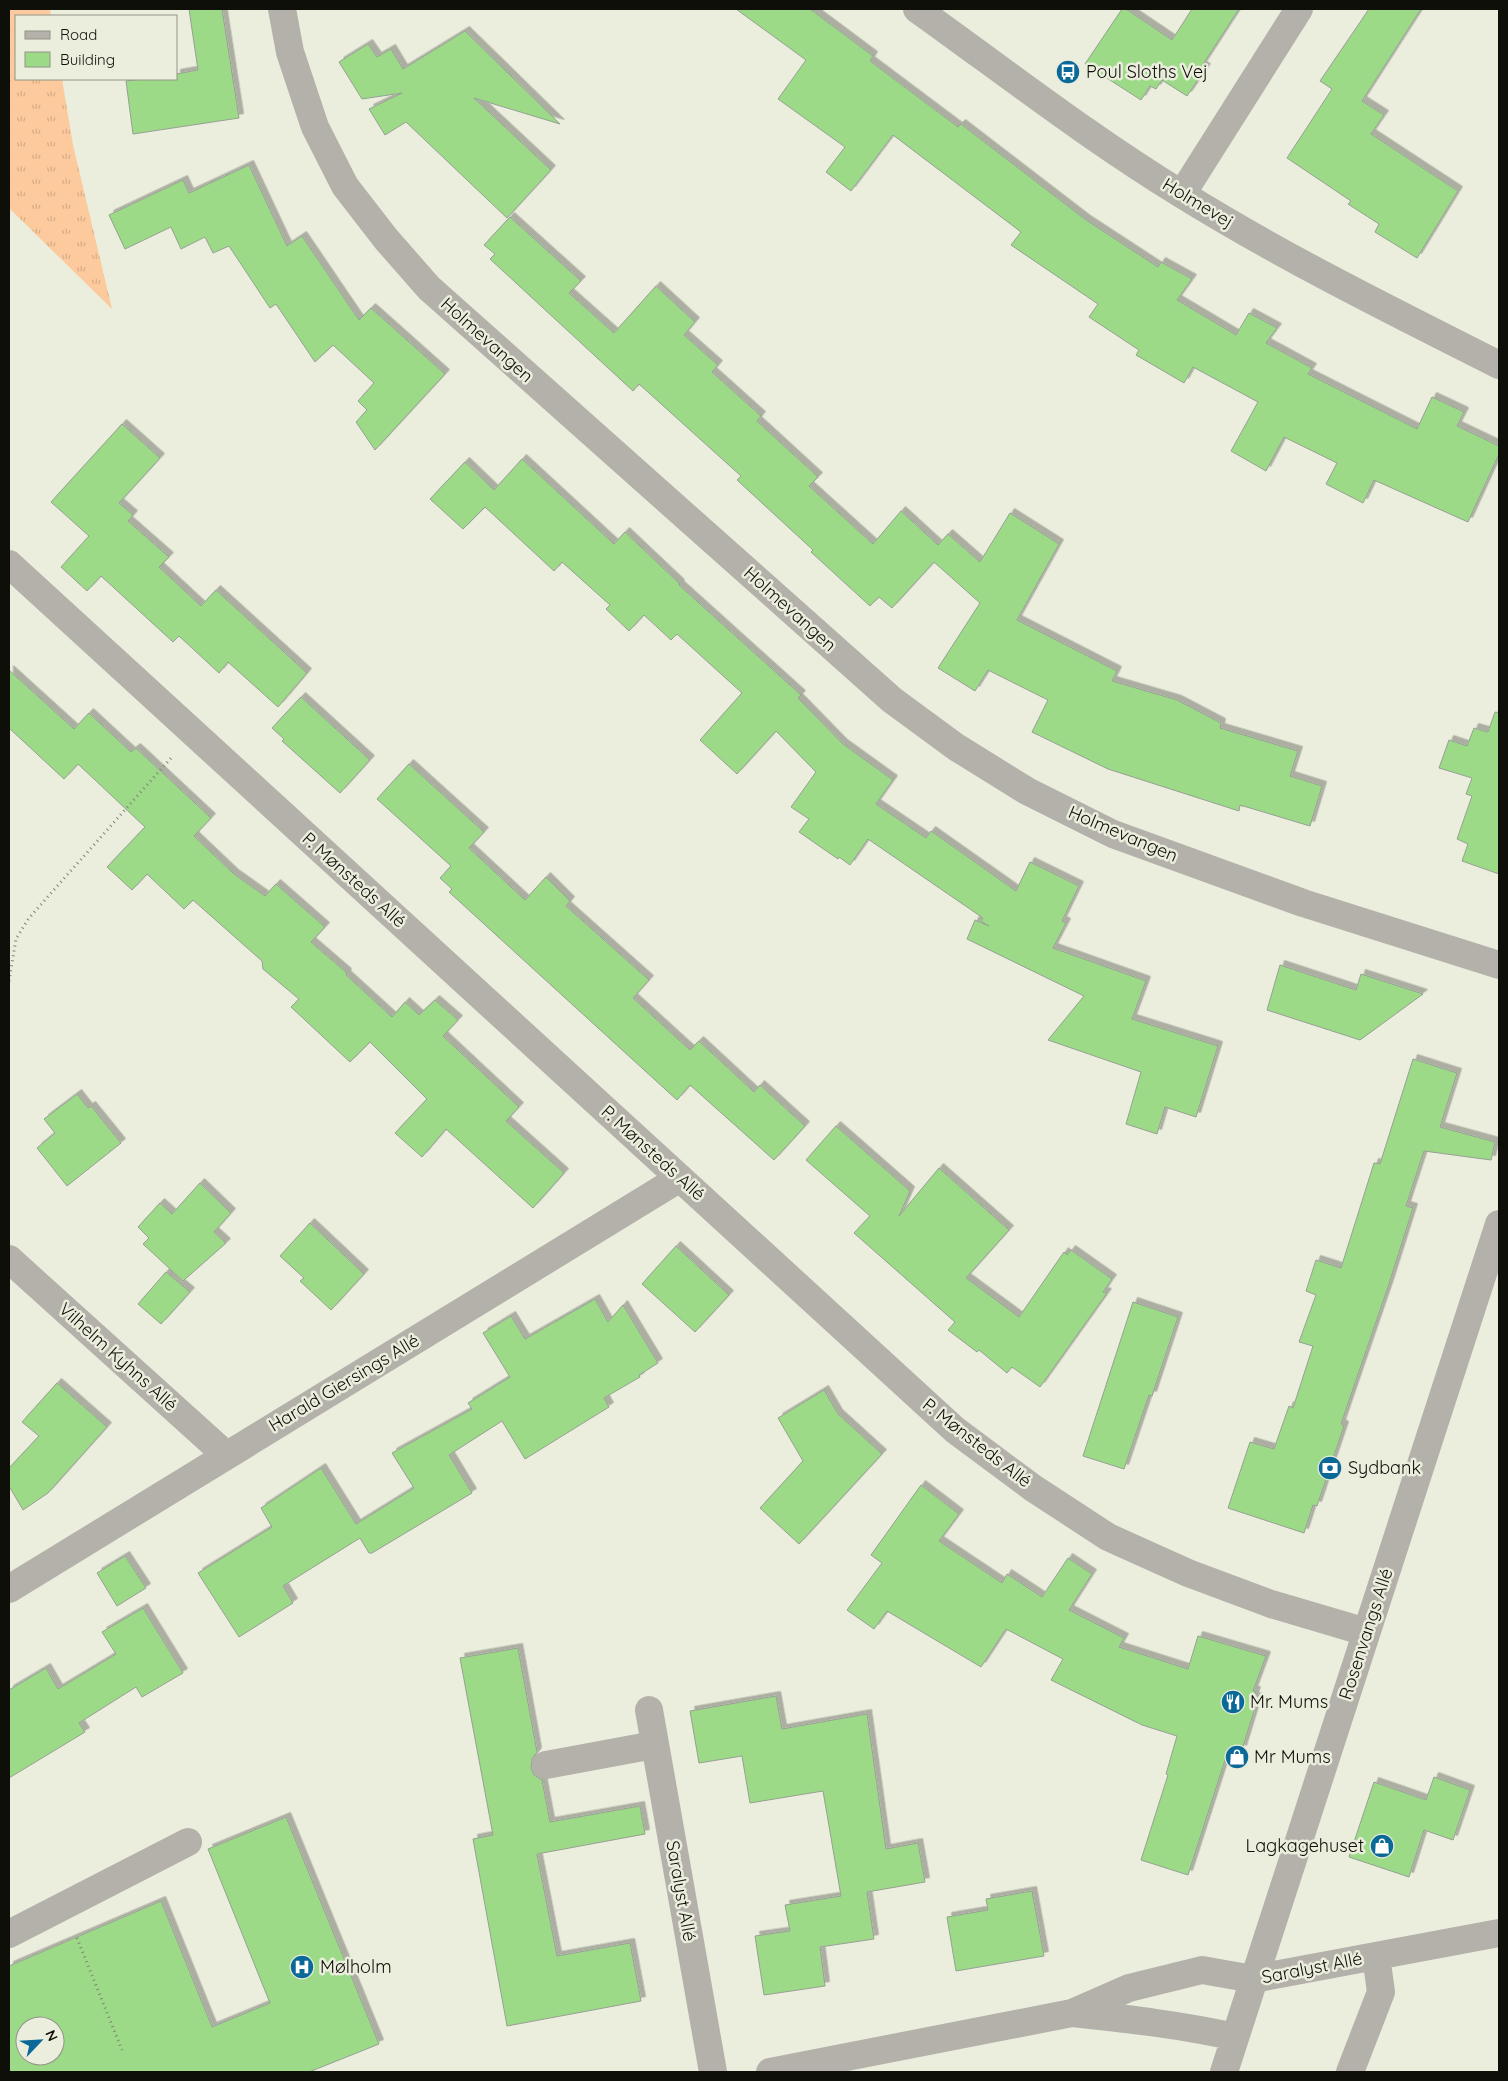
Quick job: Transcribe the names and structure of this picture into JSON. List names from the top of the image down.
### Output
{
  "streets": {
    "street": [
      "Holmevej",
      "Holmevangen",
      "P. Mønsteds Allé",
      "Vilhelm Kyhns Allé",
      "Harald Giersings Allé",
      "Rosenvangs Allé",
      "Saralyst Allé"
    ]
  },
  "crossings": [
    ["P. Mønsteds Allé", "Harald Giersings Allé"],
    ["P. Mønsteds Allé", "Rosenvangs Allé"],
    ["Vilhelm Kyhns Allé", "Harald Giersings Allé"],
    ["Rosenvangs Allé", "Saralyst Allé"]
  ],
  "places": {
    "bus stop": ["Poul Sloths Vej"],
    "bank": ["Sydbank"],
    "restaurant": ["Mr. Mums"],
    "shop": ["Mr Mums", "Lagkagehuset"],
    "hospital": ["Mølholm"]
  },
  "legend": ["Road", "Building"],
  "north": "top right"
}
